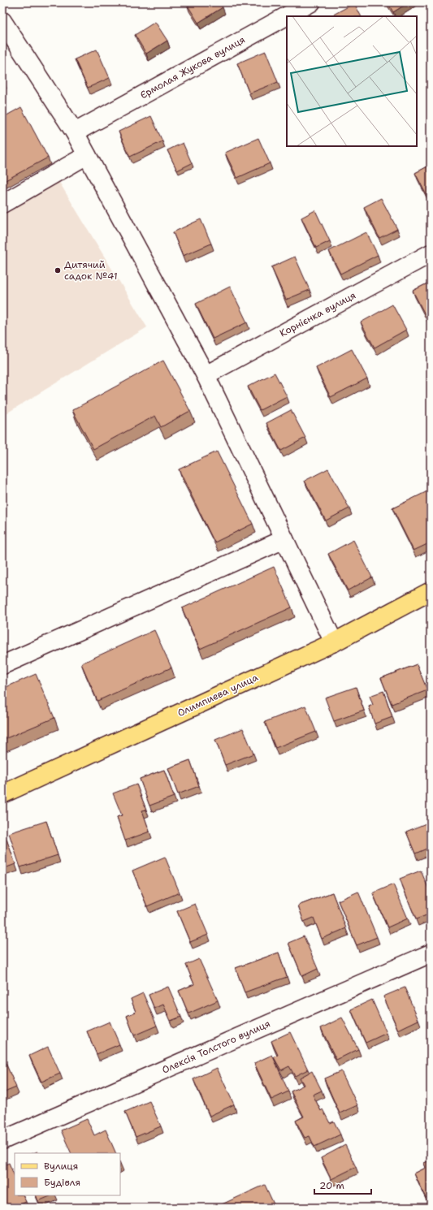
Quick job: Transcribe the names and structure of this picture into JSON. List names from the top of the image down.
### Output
{
  "streets": {
    "main road": ["Олимпиева улица"],
    "street": ["Єрмолая Жукова вулиця", "Корнієнка вулиця", "Олексія Толстого вулиця"]
  },
  "places": ["Дитячий садок №41"],
  "legend": ["Вулиця", "Будівля"],
  "scale_bar": "20 m"
}
